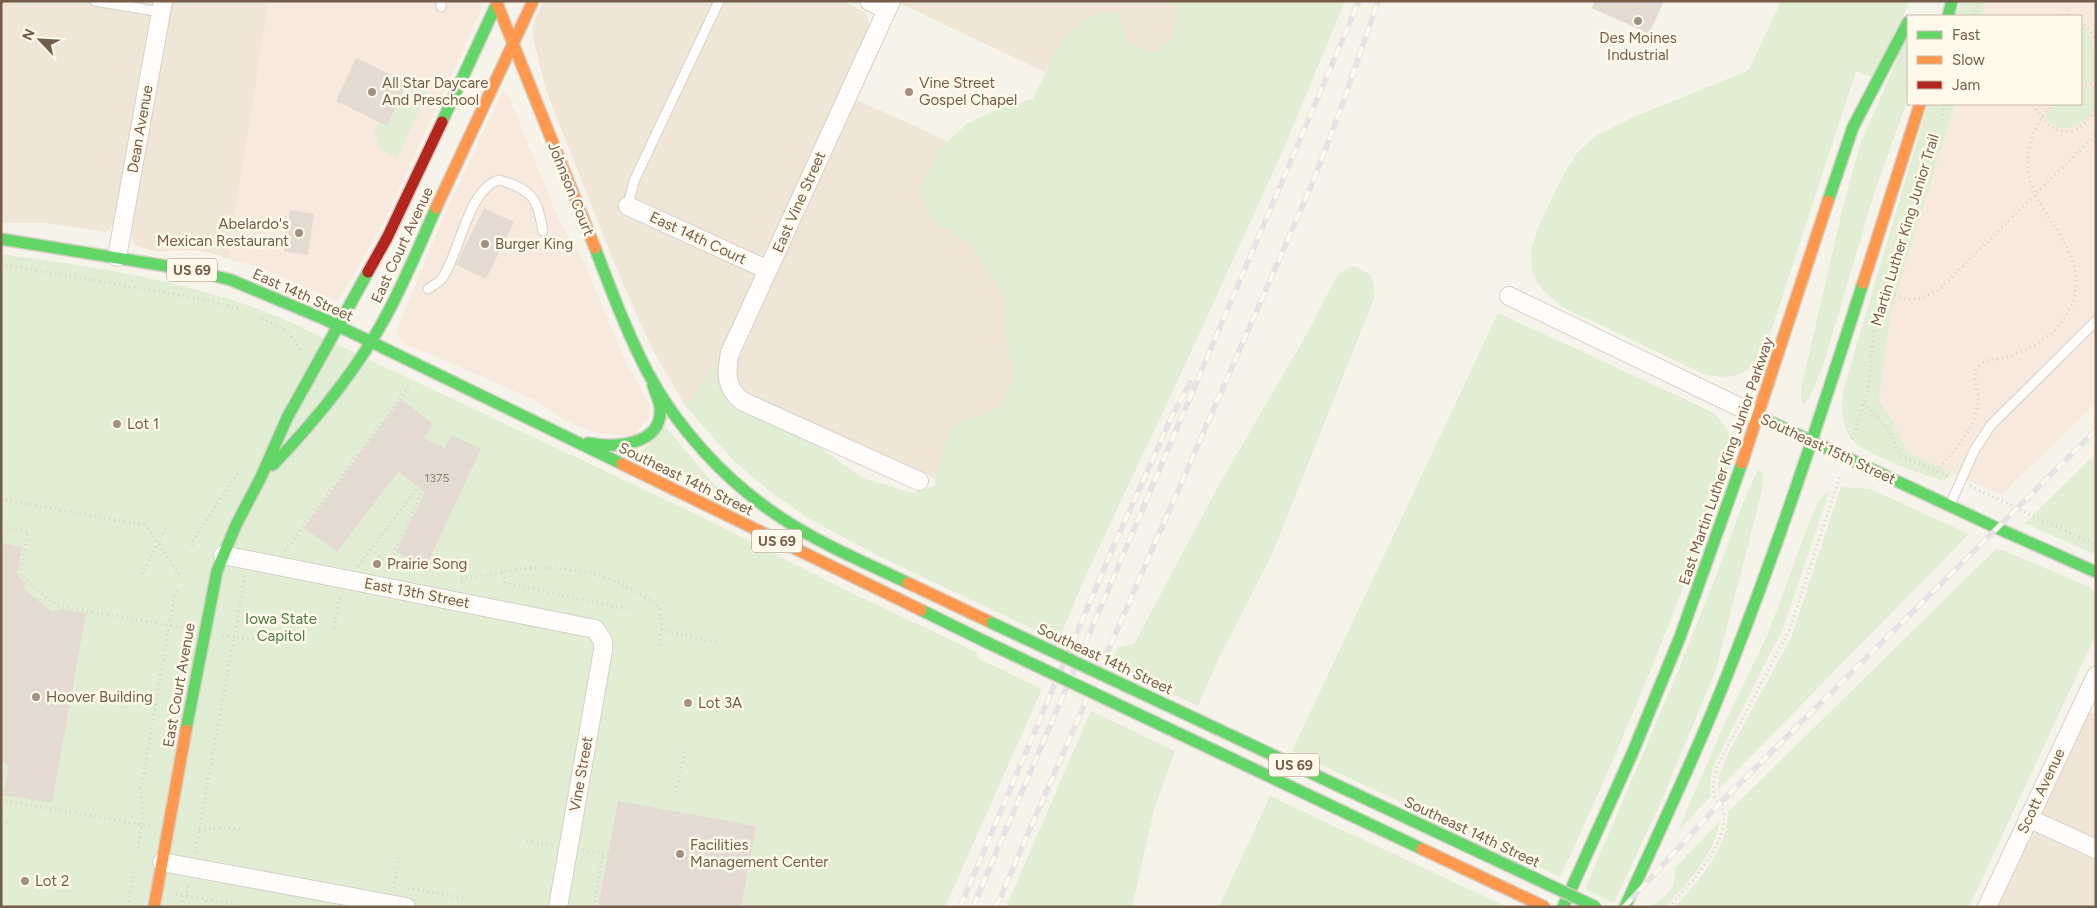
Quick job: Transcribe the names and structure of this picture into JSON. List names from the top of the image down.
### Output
{
  "streets": {
    "main road": [
      "Johnson Court",
      "East Court Avenue",
      "US 69",
      "East 14th Street",
      "Southeast 15th Street",
      "East Martin Luther King Junior Parkway",
      "Southeast 14th Street"
    ],
    "street": [
      "Dean Avenue",
      "East Vine Street",
      "East 14th Court",
      "East 13th Street",
      "Vine Street",
      "Scott Avenue"
    ],
    "path": ["Martin Luther King Junior Trail"]
  },
  "crossings": [
    ["Dean Avenue", "East 14th Street"],
    ["Johnson Court", "East Court Avenue"],
    ["Johnson Court", "Southeast 14th Street"],
    ["East Vine Street", "East 14th Court"],
    ["Martin Luther King Junior Trail", "Southeast 15th Street"],
    ["East Court Avenue", "East 14th Street"],
    ["East Court Avenue", "East 13th Street"],
    ["East 14th Street", "Southeast 14th Street"],
    ["Southeast 15th Street", "East Martin Luther King Junior Parkway"],
    ["East 13th Street", "Vine Street"]
  ],
  "parks": ["Iowa State Capitol"],
  "places": [
    "Des Moines Industrial",
    "All Star Daycare And Preschool",
    "Vine Street Gospel Chapel",
    "Abelardo's Mexican Restaurant",
    "Burger King",
    "Lot 1",
    "Prairie Song",
    "Hoover Building",
    "Lot 3A",
    "Facilities Management Center",
    "Lot 2"
  ],
  "house_numbers": ["1375"],
  "legend": ["Fast", "Slow", "Jam"],
  "north": "top left"
}
